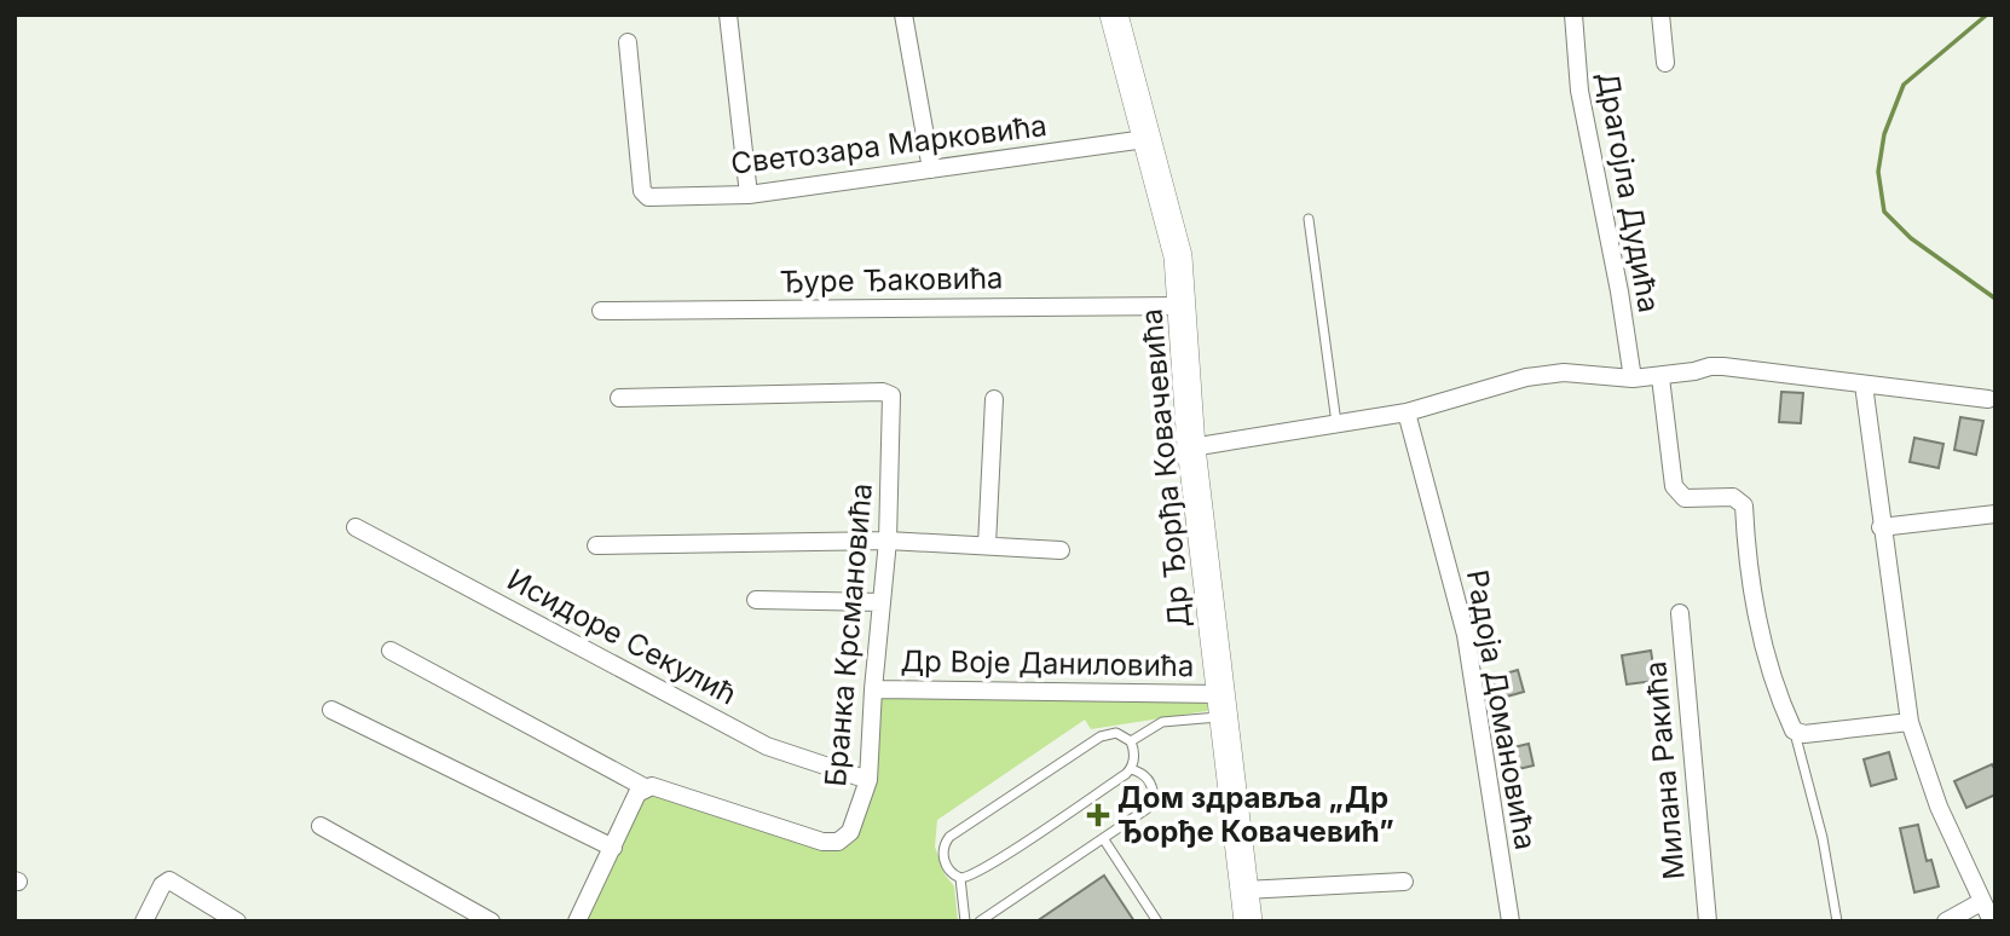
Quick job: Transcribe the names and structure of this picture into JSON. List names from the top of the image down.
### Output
{
  "streets": {
    "main road": ["Др Ђорђа Ковачевића"],
    "street": [
      "Светозара Марковића",
      "Драгојла Дудића",
      "Ђуре Ђаковића",
      "Бранка Крсмановића",
      "Исидоре Секулић",
      "Др Воје Даниловића",
      "Радоја Домановића",
      "Милана Ракића"
    ]
  },
  "crossings": [
    ["Светозара Марковића", "Др Ђорђа Ковачевића"],
    ["Ђуре Ђаковића", "Др Ђорђа Ковачевића"],
    ["Др Ђорђа Ковачевића", "Др Воје Даниловића"],
    ["Бранка Крсмановића", "Исидоре Секулић"],
    ["Бранка Крсмановића", "Др Воје Даниловића"]
  ],
  "places": {
    "health": ["Дом здравља „Др Ђорђе Ковачевић”"]
  }
}
